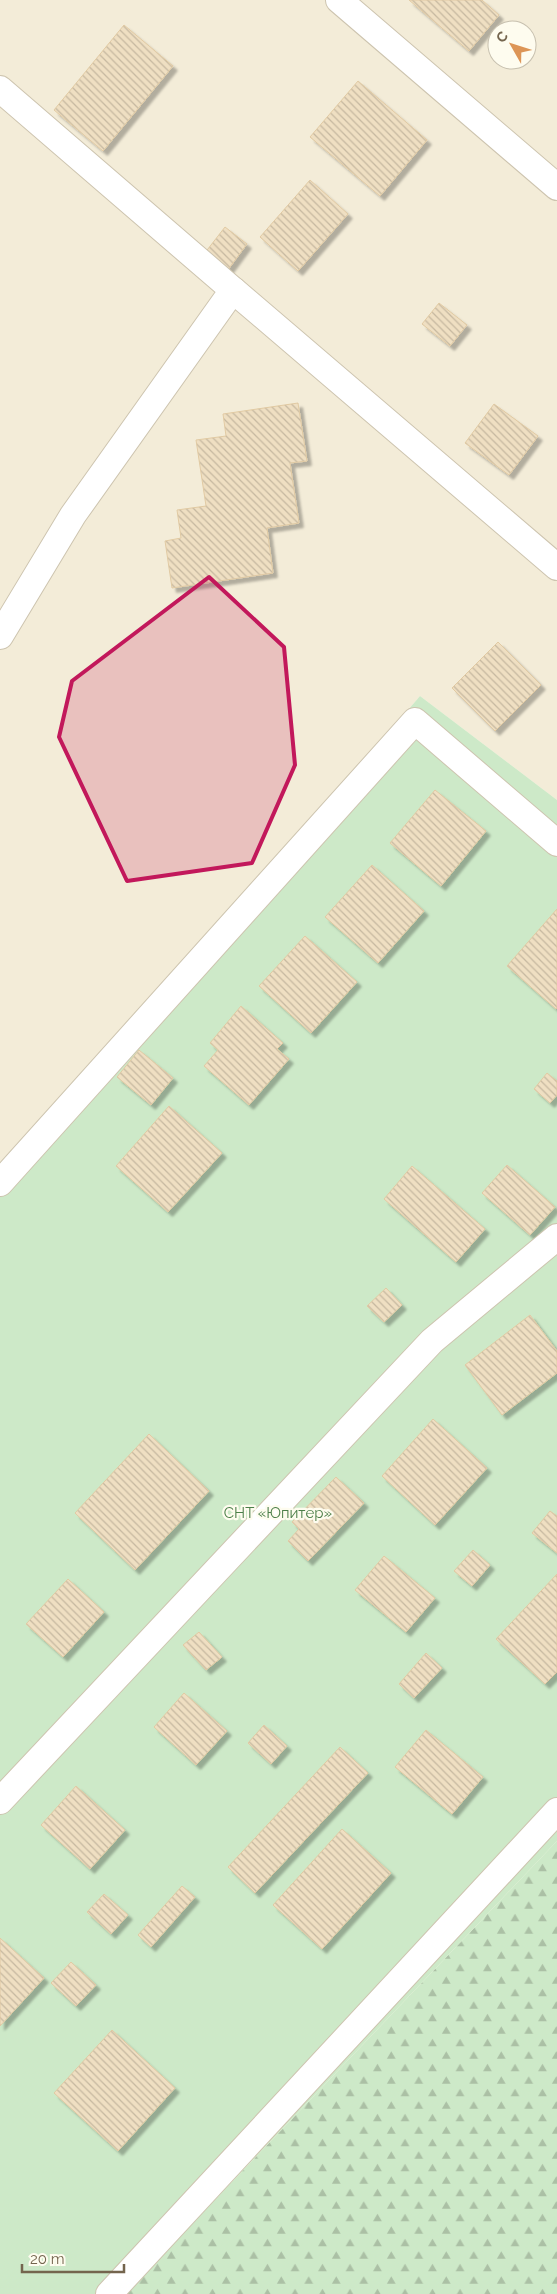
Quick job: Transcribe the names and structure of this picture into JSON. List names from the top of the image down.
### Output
{
  "parks": ["СНТ «Юпитер»"],
  "scale_bar": "20 m",
  "north": "top left"
}
